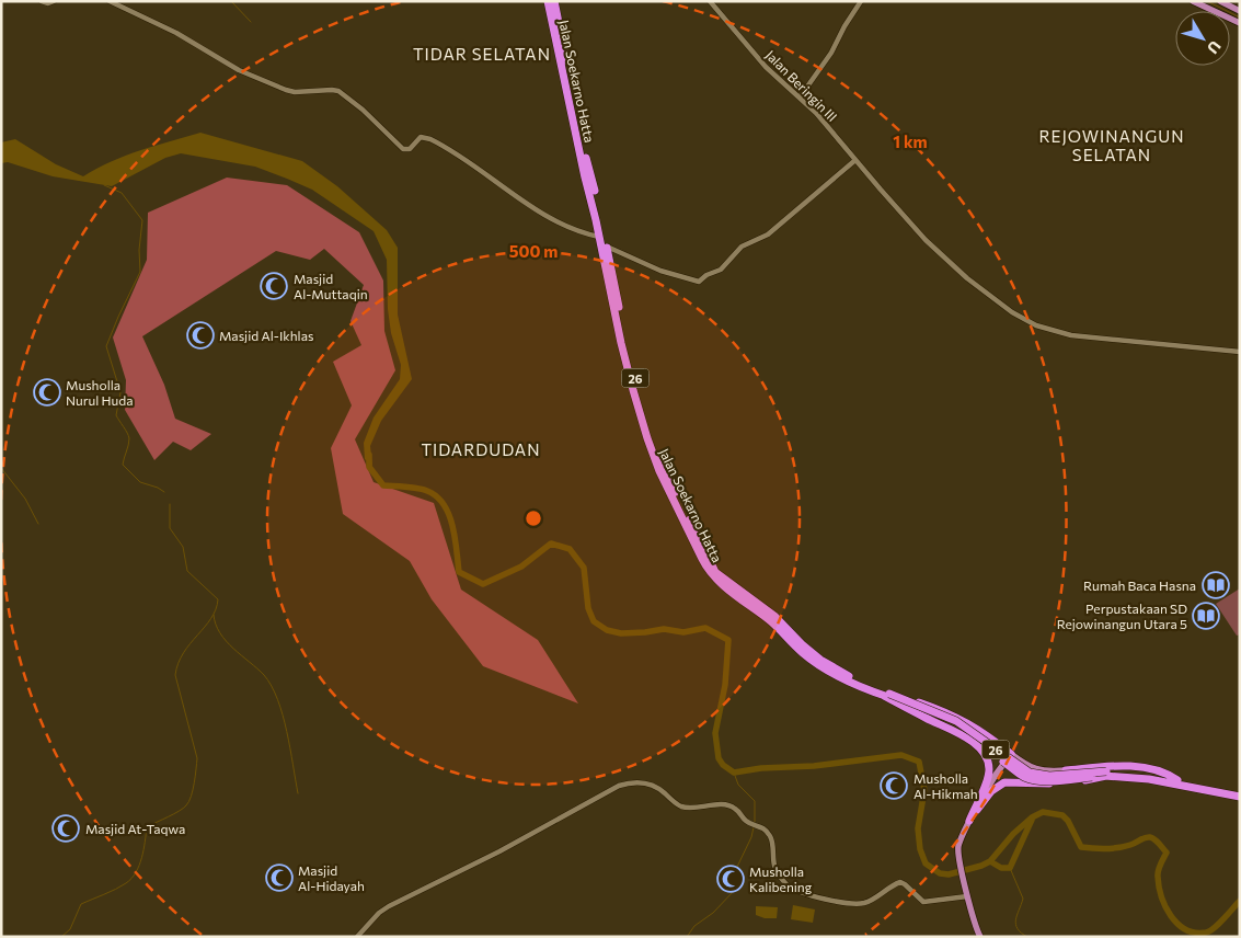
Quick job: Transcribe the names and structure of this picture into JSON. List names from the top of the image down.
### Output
{
  "streets": {
    "highway": ["Jalan Soekarno Hatta", "26"],
    "street": ["Jalan Beringin III"]
  },
  "crossings": [
    ["Jalan Soekarno Hatta", "26"]
  ],
  "districts": ["TIDAR SELATAN", "REJOWINANGUN SELATAN", "TIDARDUDAN"],
  "places": {
    "mosque": [
      "Masjid Al-Muttaqin",
      "Masjid Al-Ikhlas",
      "Musholla Nurul Huda",
      "Musholla Al-Hikmah",
      "Masjid At-Taqwa",
      "Masjid Al-Hidayah",
      "Musholla Kalibening"
    ],
    "library": ["Rumah Baca Hasna", "Perpustakaan SD Rejowinangun Utara 5"]
  },
  "north": "bottom right",
  "rings": ["1 km", "500 m"]
}
